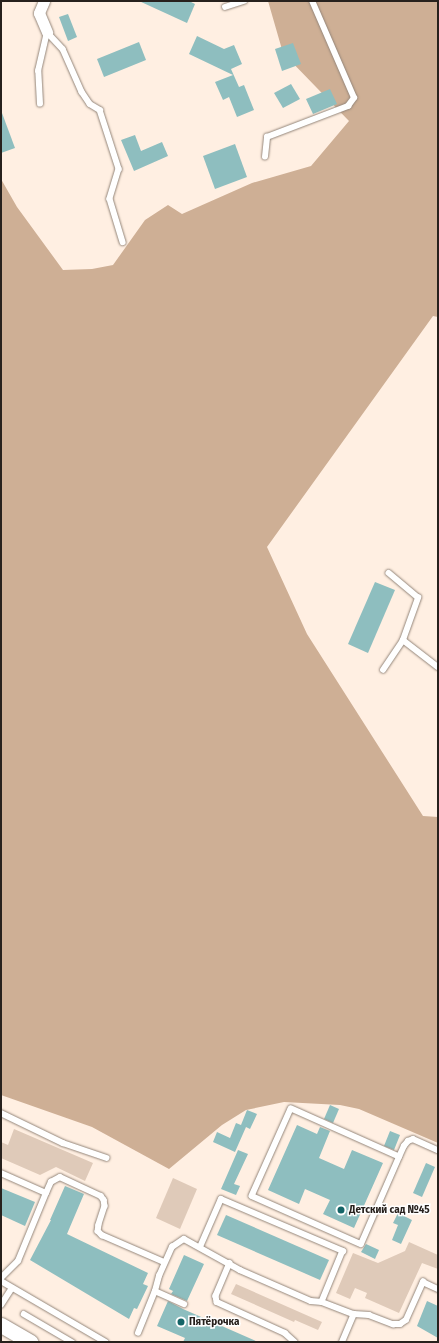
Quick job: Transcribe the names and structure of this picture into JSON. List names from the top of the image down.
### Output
{
  "places": ["Детский сад №45", "Пятёрочка"]
}
